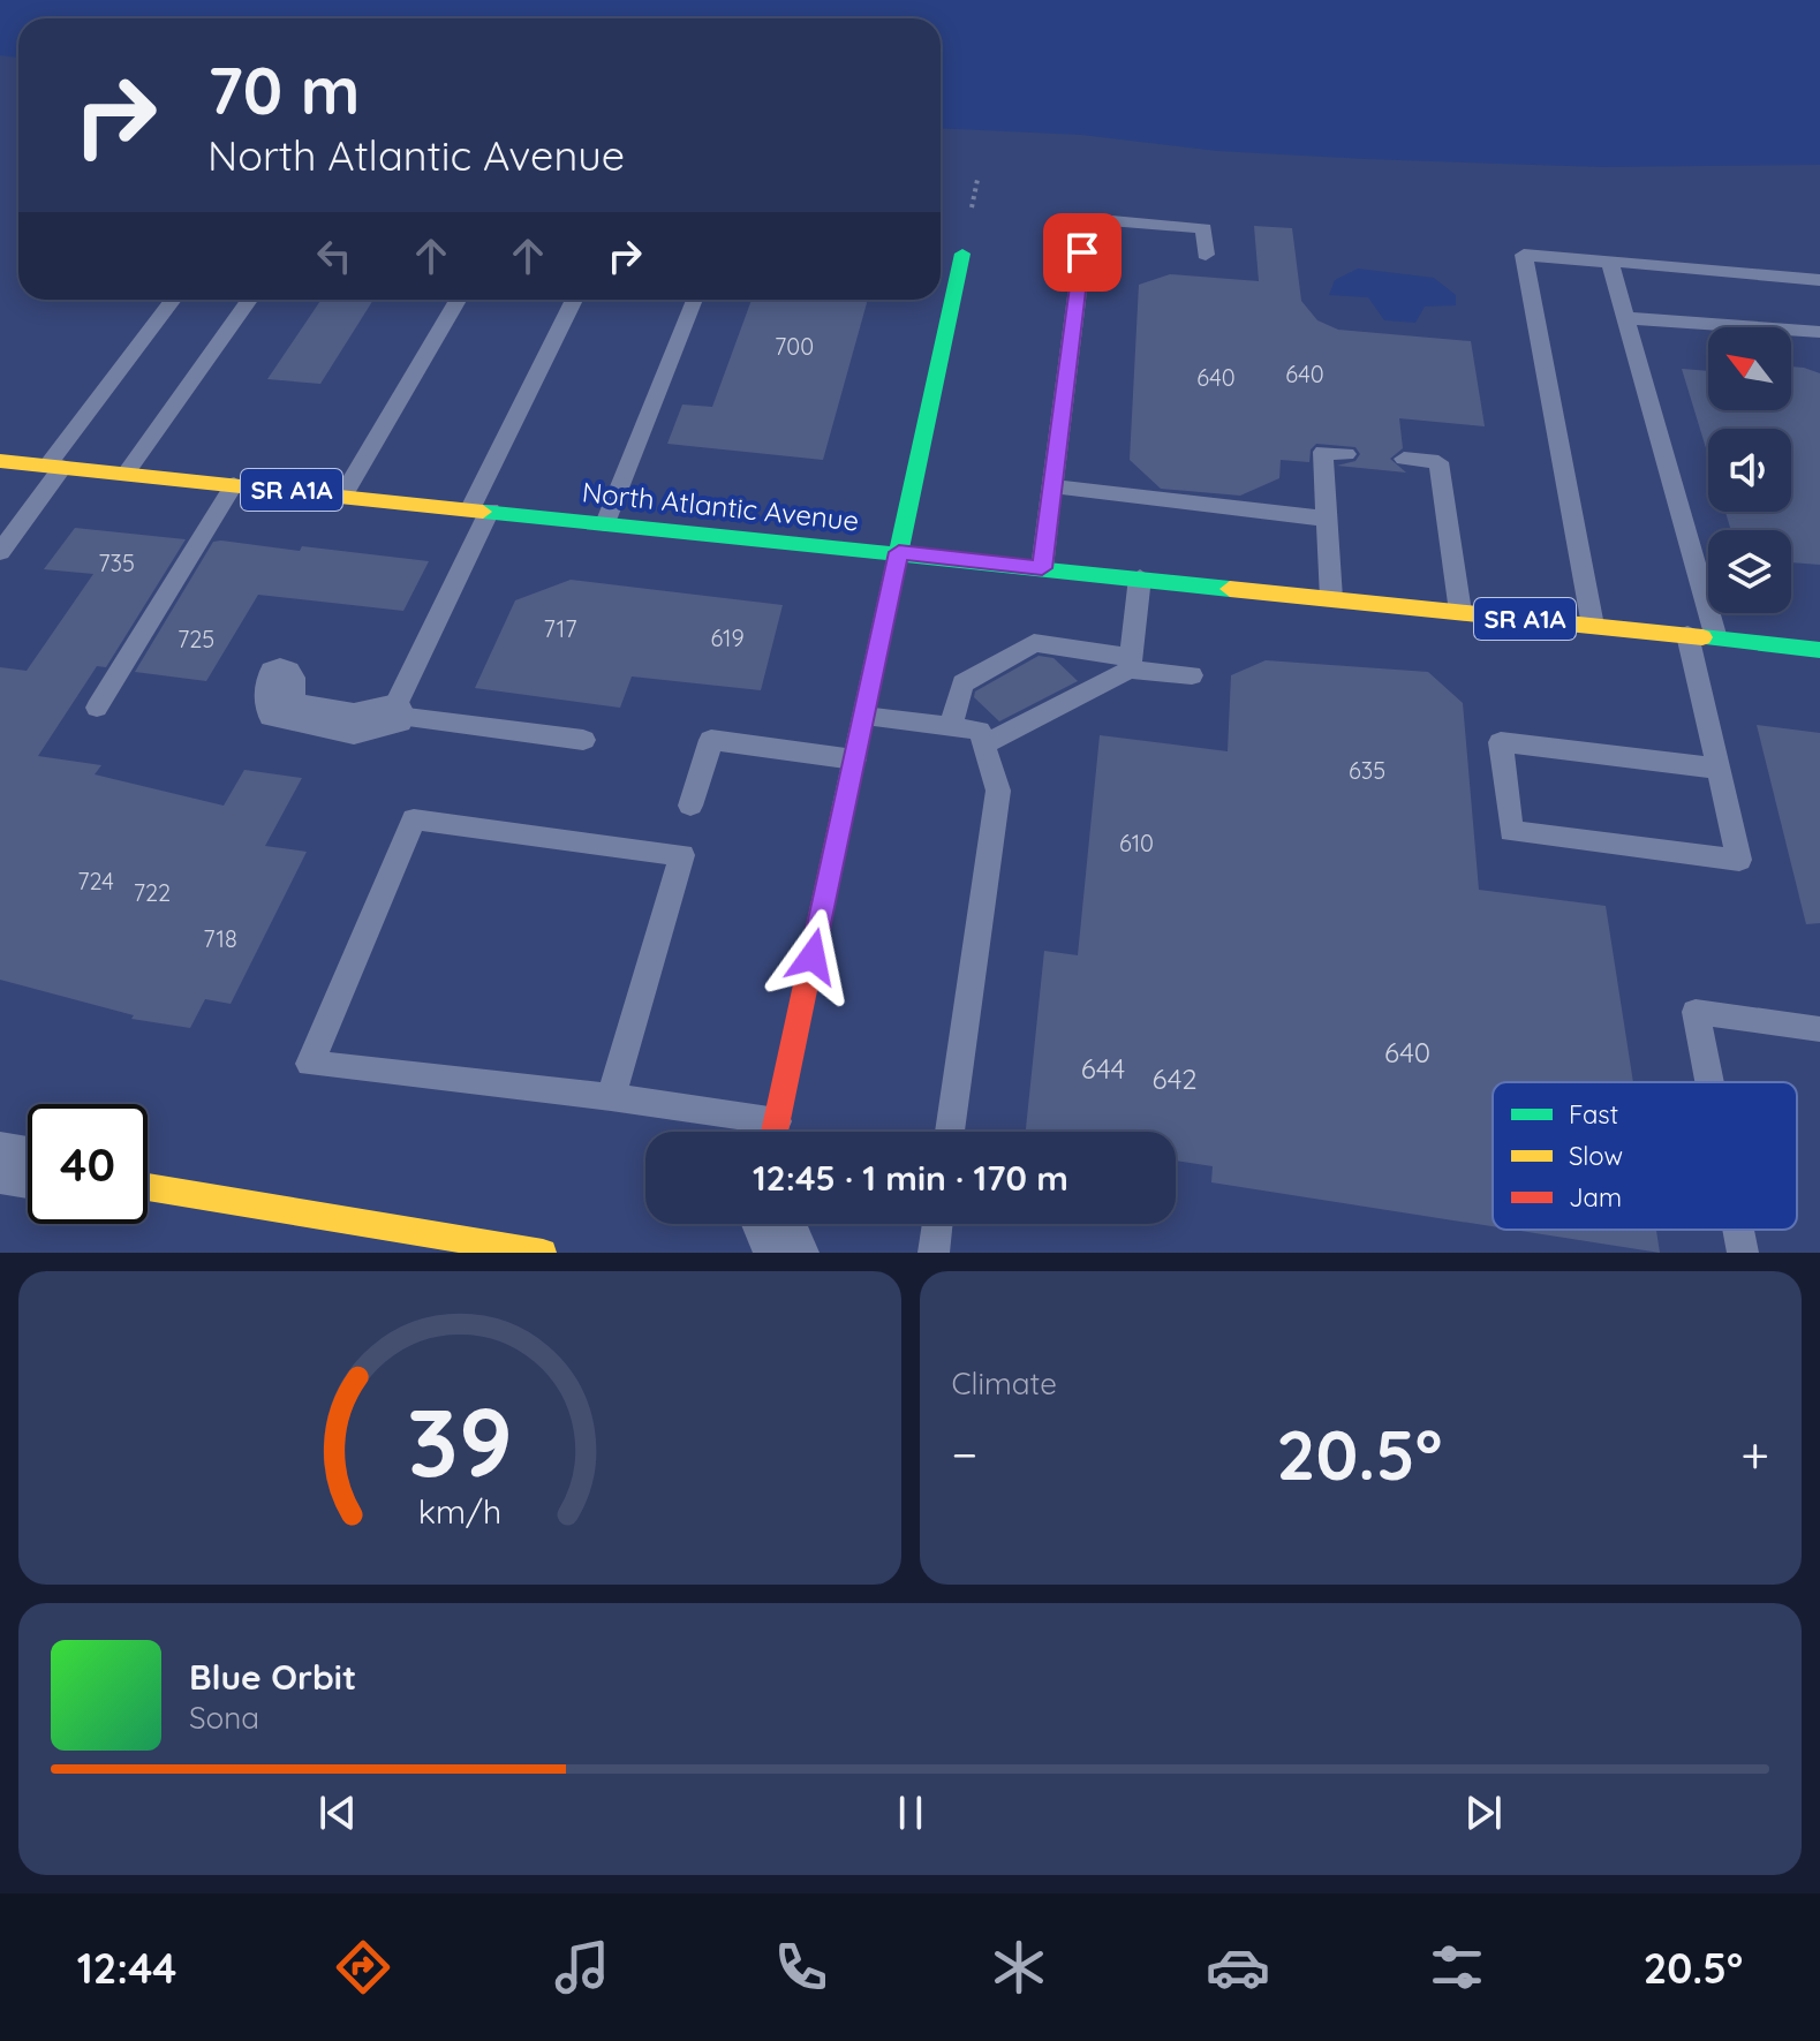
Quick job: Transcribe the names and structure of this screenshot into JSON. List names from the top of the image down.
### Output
{
  "streets": {
    "main road": ["SR A1A", "North Atlantic Avenue"]
  },
  "house_numbers": [
    "700",
    "640",
    "640",
    "735",
    "717",
    "619",
    "725",
    "635",
    "610",
    "724",
    "722",
    "718",
    "640",
    "644",
    "642"
  ],
  "legend": ["Fast", "Slow", "Jam"],
  "north": "top left",
  "page": {
    "turn": ["70 m", "North Atlantic Avenue"],
    "limit": "40",
    "trip": "12:45 · 1 min · 170 m",
    "tile": "Climate",
    "heat": ["−", "20.5°", "+"],
    "song": ["Blue Orbit", "Sona"],
    "tabs": ["12:44", "20.5°"],
    "gauge": ["39", "km/h"]
  }
}
